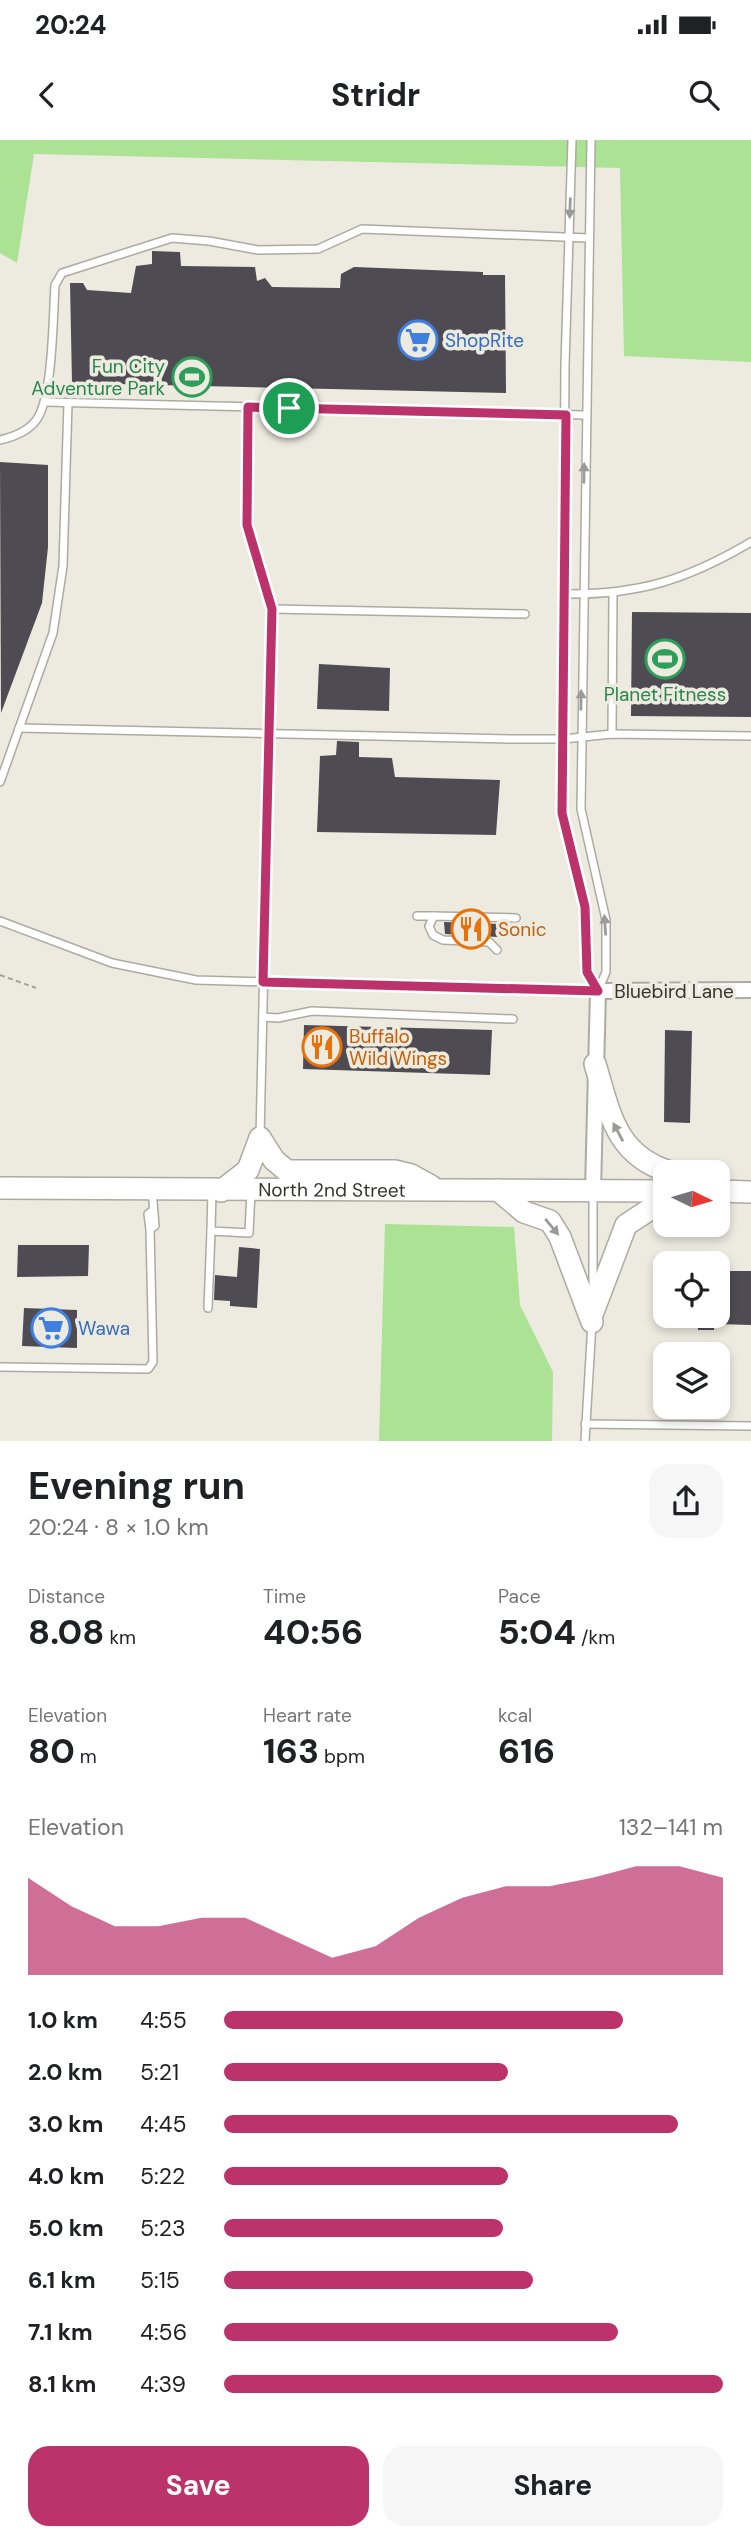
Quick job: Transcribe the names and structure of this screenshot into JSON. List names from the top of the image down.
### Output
{
  "streets": {
    "main road": ["North 2nd Street"],
    "street": ["Bluebird Lane"]
  },
  "places": {
    "supermarket": ["ShopRite", "Wawa"],
    "sports": ["Fun City Adventure Park", "Planet Fitness"],
    "restaurant": ["Sonic", "Buffalo Wild Wings"]
  },
  "north": "right",
  "page": {
    "status": "20:24",
    "header": "Stridr",
    "heading": ["Evening run", "20:24 · 8 × 1.0 km"],
    "stats": [
      ["Distance", "8.08 km"],
      ["Time", "40:56"],
      ["Pace", "5:04 /km"],
      ["Elevation", "80 m"],
      ["Heart rate", "163 bpm"],
      ["kcal", "616"]
    ],
    "chart": ["Elevation", "132–141 m"],
    "list": [
      {
        "name": "1.0 km",
        "note": "4:55"
      },
      {
        "name": "2.0 km",
        "note": "5:21"
      },
      {
        "name": "3.0 km",
        "note": "4:45"
      },
      {
        "name": "4.0 km",
        "note": "5:22"
      },
      {
        "name": "5.0 km",
        "note": "5:23"
      },
      {
        "name": "6.1 km",
        "note": "5:15"
      },
      {
        "name": "7.1 km",
        "note": "4:56"
      },
      {
        "name": "8.1 km",
        "note": "4:39"
      }
    ],
    "buttons": ["Save", "Share"]
  }
}
